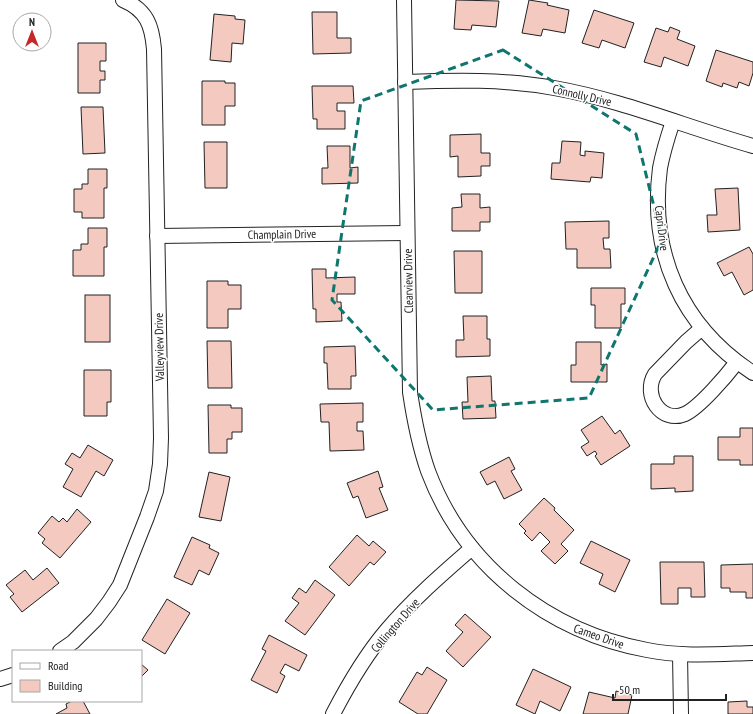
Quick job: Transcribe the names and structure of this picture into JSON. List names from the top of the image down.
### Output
{
  "streets": {
    "street": [
      "Connolly Drive",
      "Capri Drive",
      "Champlain Drive",
      "Clearview Drive",
      "Valleyview Drive",
      "Collington Drive",
      "Cameo Drive"
    ]
  },
  "crossings": [
    ["Connolly Drive", "Capri Drive"],
    ["Connolly Drive", "Clearview Drive"],
    ["Champlain Drive", "Clearview Drive"],
    ["Champlain Drive", "Valleyview Drive"],
    ["Clearview Drive", "Collington Drive"],
    ["Clearview Drive", "Cameo Drive"],
    ["Collington Drive", "Cameo Drive"]
  ],
  "legend": ["Road", "Building"],
  "scale_bar": "50 m",
  "north": "top"
}
